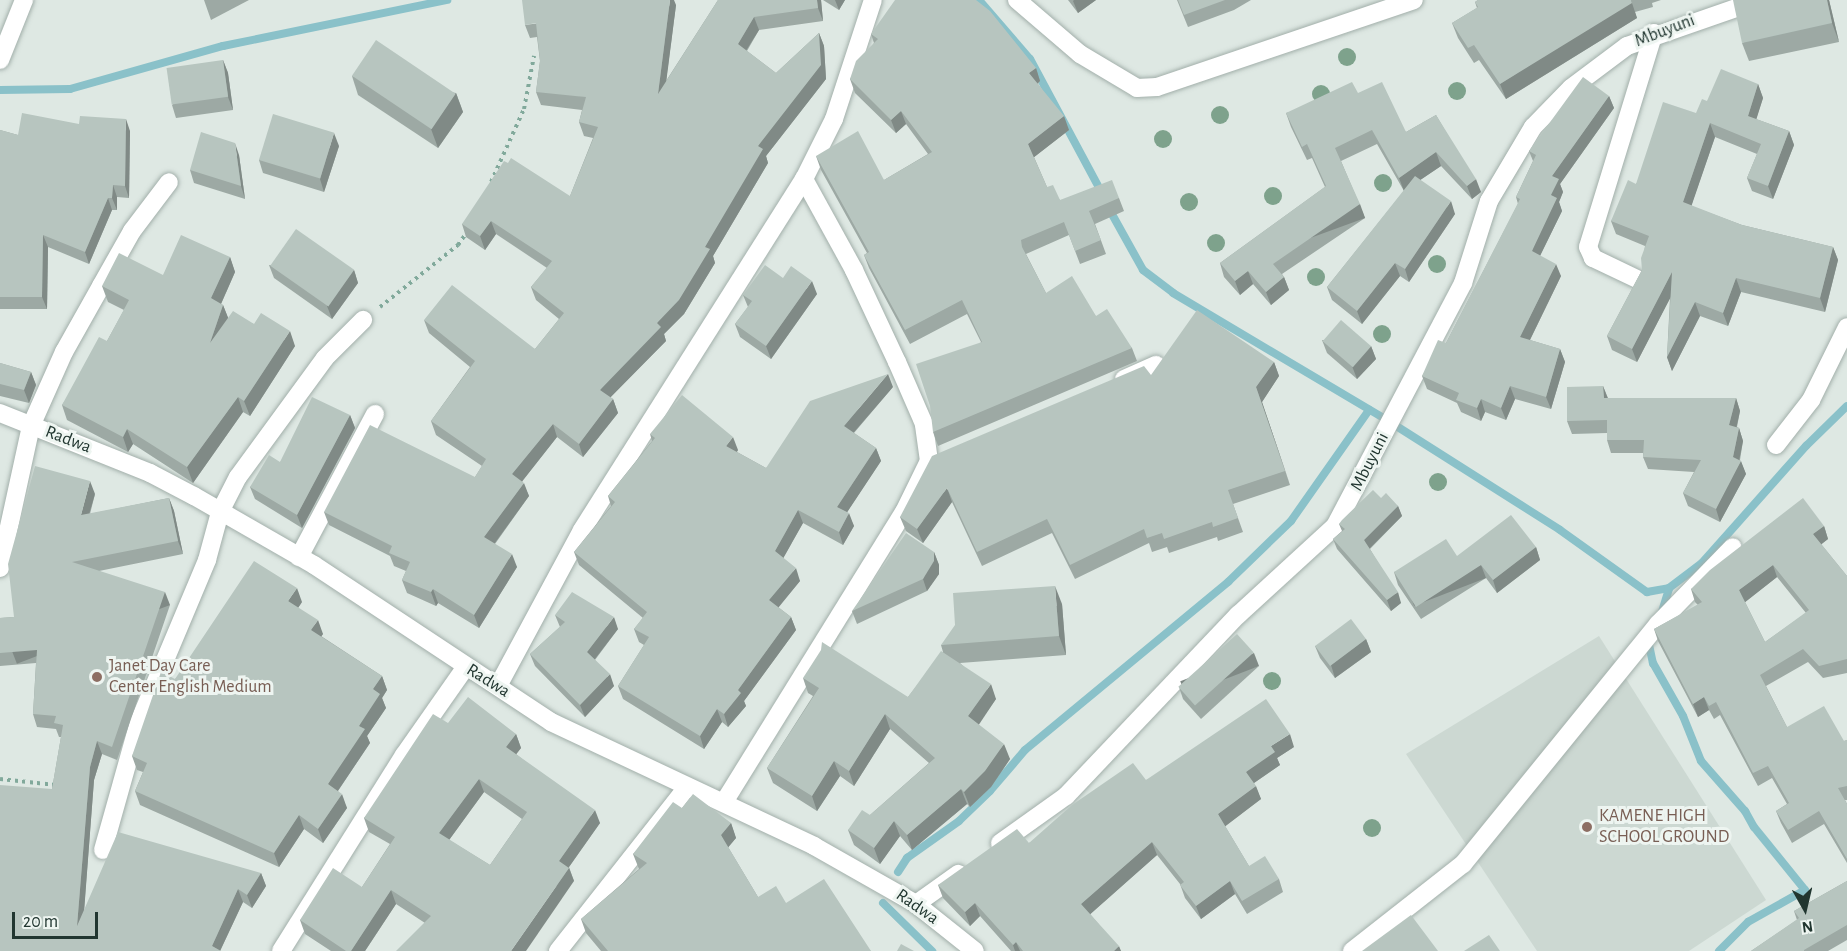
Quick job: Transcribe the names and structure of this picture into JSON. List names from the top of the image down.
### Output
{
  "streets": {
    "street": ["Mbuyuni", "Radwa"]
  },
  "crossings": [
    ["Mbuyuni", "Radwa"]
  ],
  "places": ["Janet Day Care Center English Medium", "KAMENE HIGH SCHOOL GROUND"],
  "scale_bar": "20 m",
  "north": "bottom"
}
